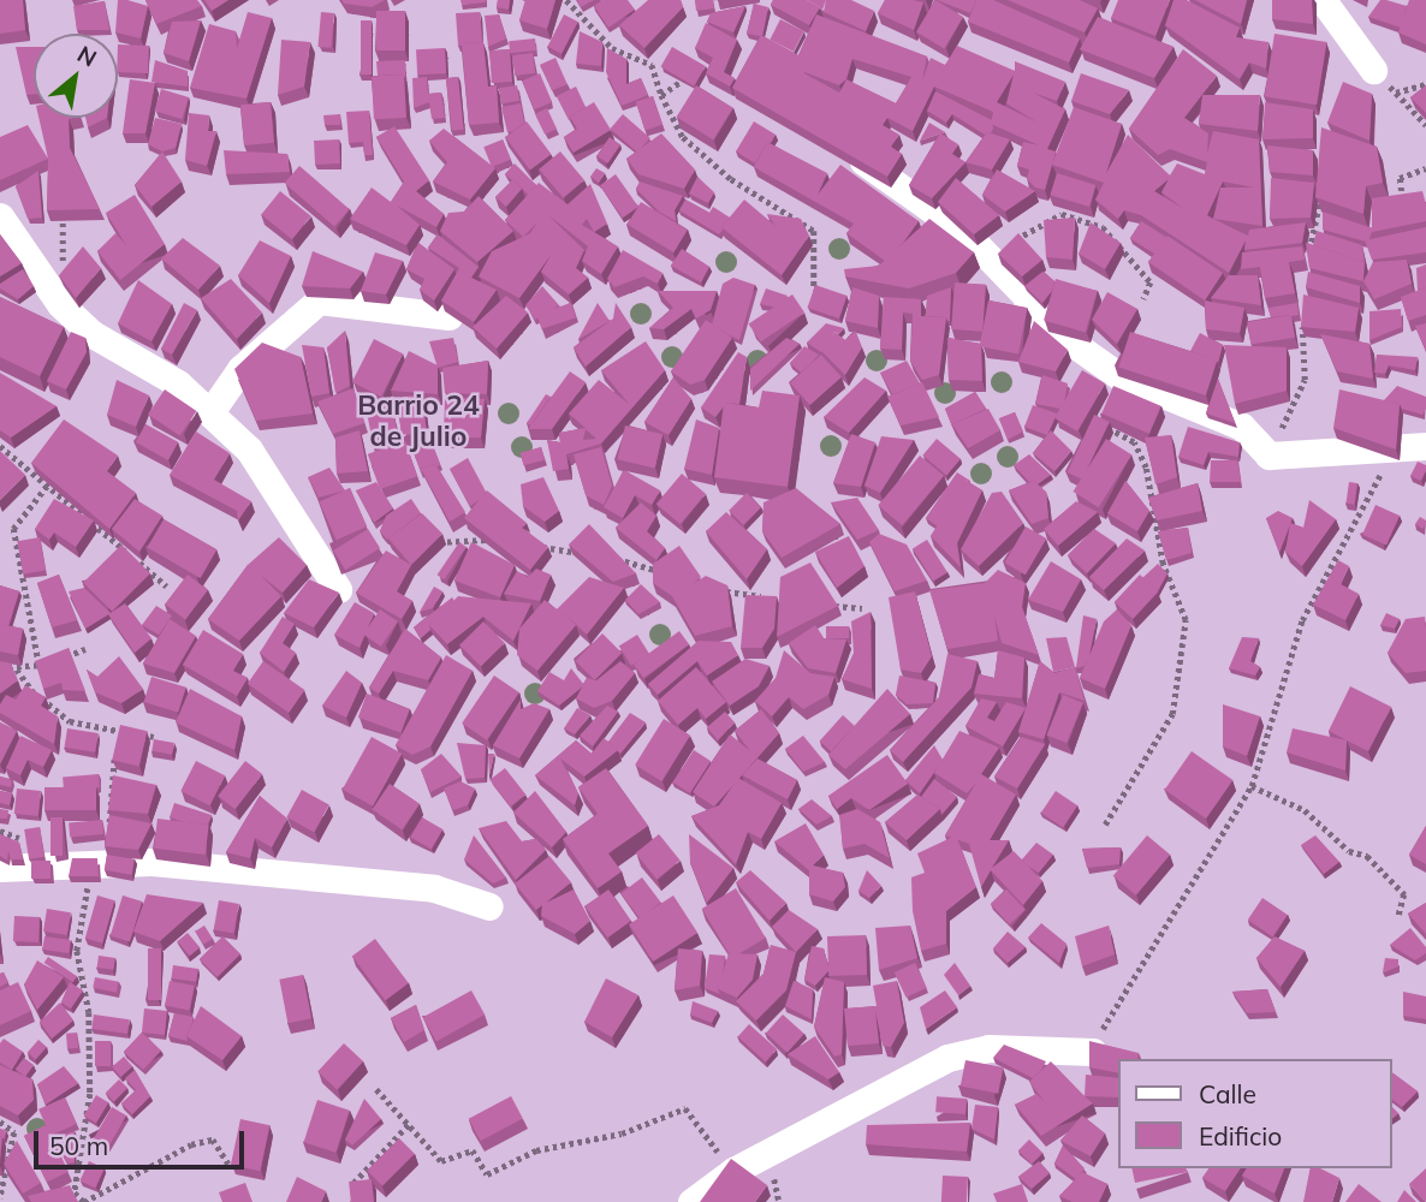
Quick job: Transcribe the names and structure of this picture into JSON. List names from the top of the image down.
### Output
{
  "districts": ["Barrio 24 de Julio"],
  "legend": ["Calle", "Edificio"],
  "scale_bar": "50 m",
  "north": "top right"
}
